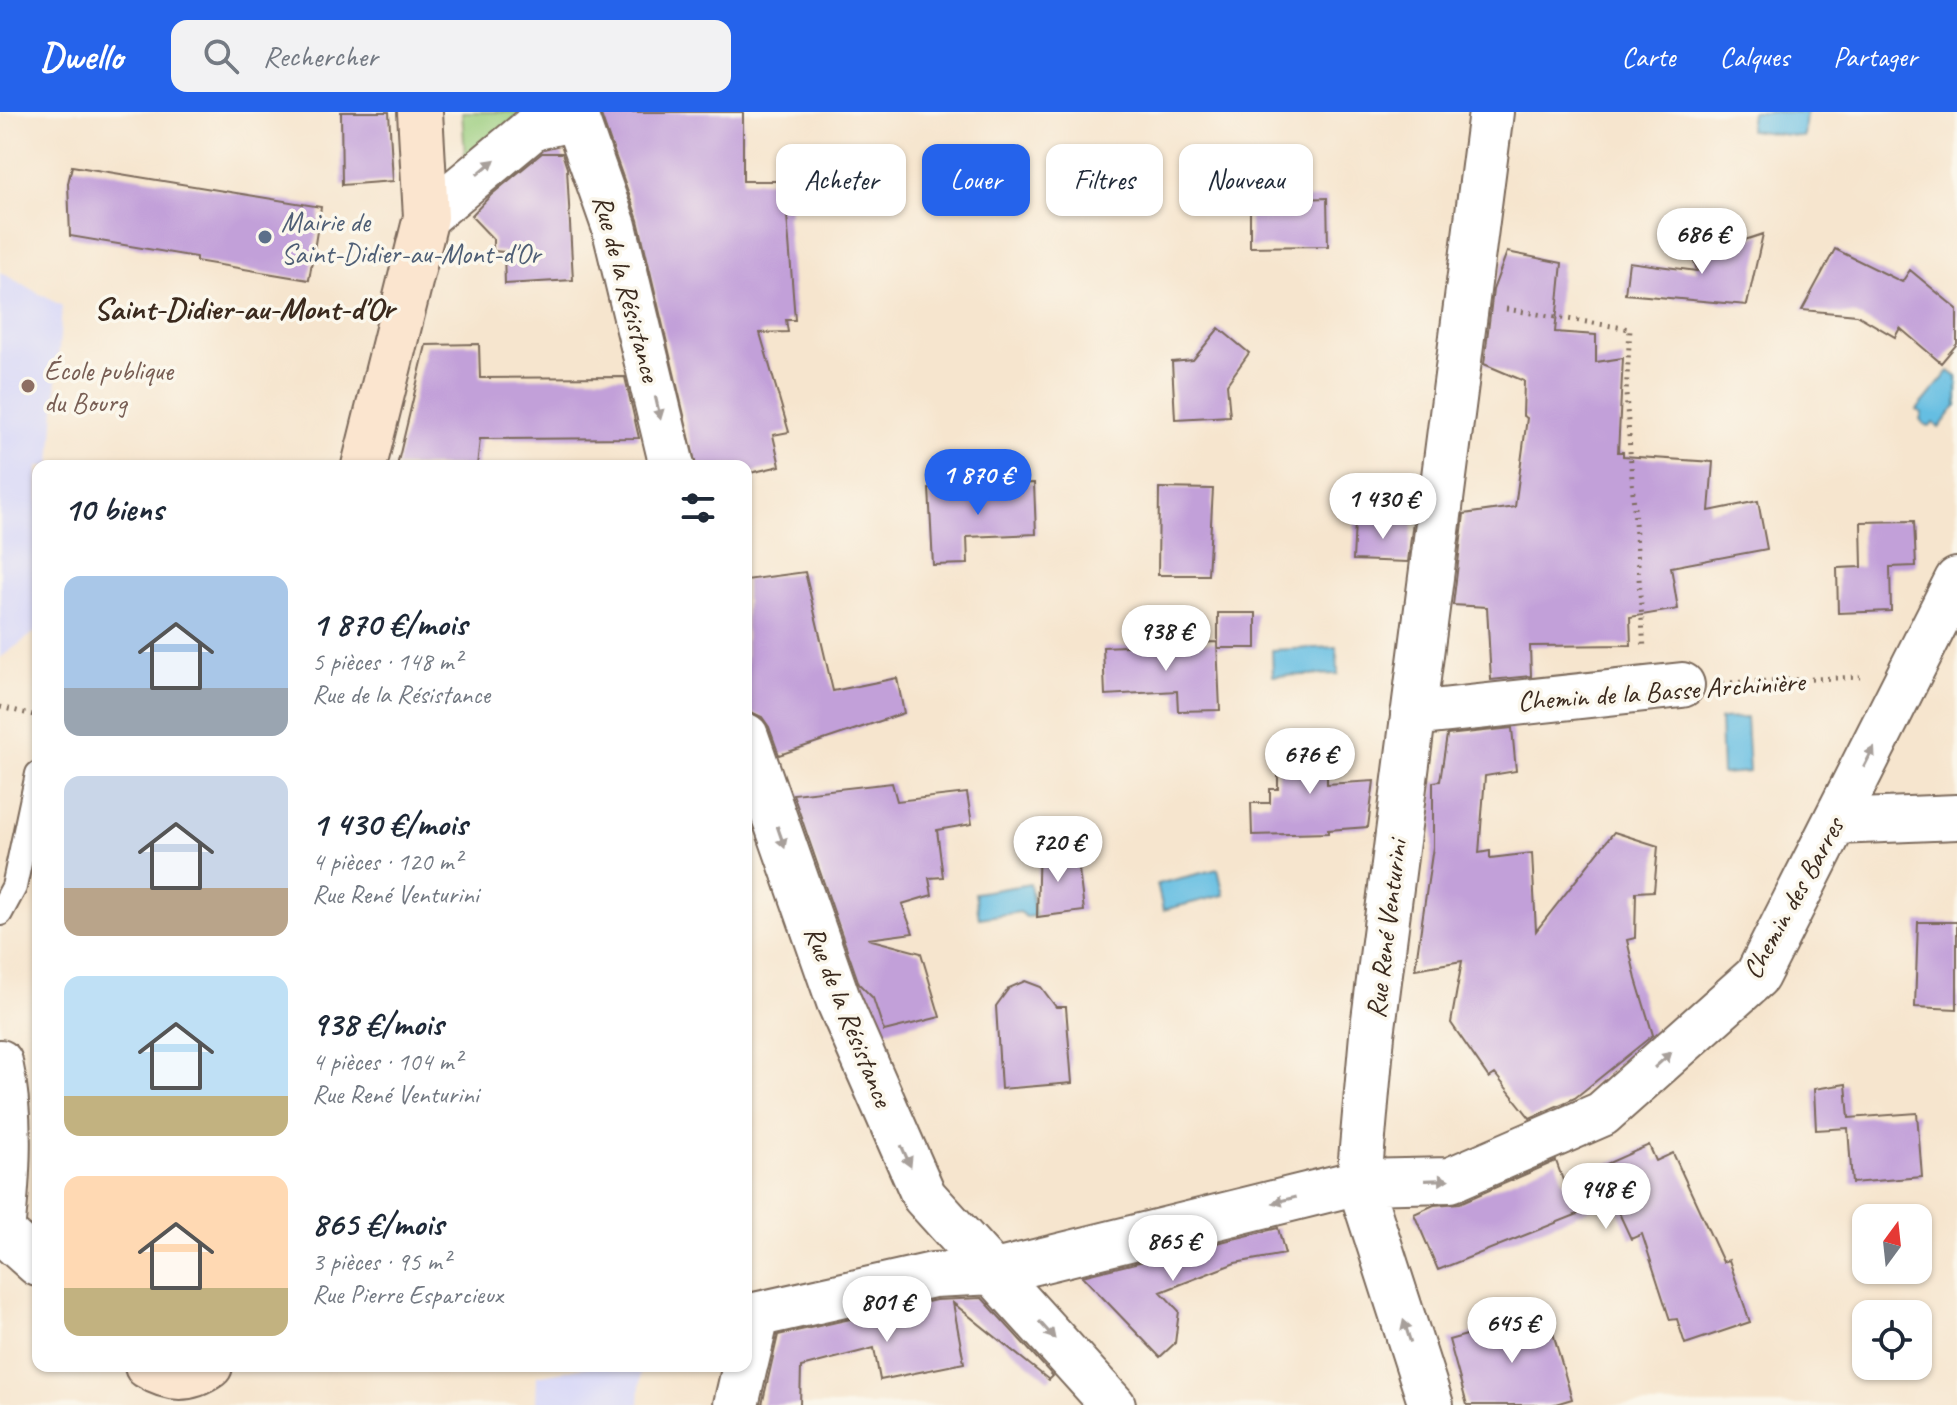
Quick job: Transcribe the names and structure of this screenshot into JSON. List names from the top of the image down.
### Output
{
  "streets": {
    "street": [
      "Rue de la Résistance",
      "Chemin de la Basse Archinière",
      "Chemin des Barres",
      "Rue René Venturini"
    ]
  },
  "crossings": [
    ["Rue de la Résistance", "Chemin des Barres"],
    ["Chemin de la Basse Archinière", "Chemin des Barres"],
    ["Chemin de la Basse Archinière", "Rue René Venturini"],
    ["Chemin des Barres", "Rue René Venturini"]
  ],
  "one_way": ["Rue de la Résistance"],
  "districts": ["Saint-Didier-au-Mont-d'Or"],
  "places": ["Mairie de Saint-Didier-au-Mont-d'Or", "École publique du Bourg"],
  "north": "top",
  "page": {
    "header": "Dwello",
    "search": "Rechercher",
    "nav": ["Carte", "Calques", "Partager"],
    "chip": [
      "Acheter",
      "Louer",
      "Filtres",
      "Nouveau"
    ],
    "price": [
      "686 €",
      "1 870 €",
      "1 430 €",
      "938 €",
      "676 €",
      "720 €",
      "948 €",
      "865 €",
      "801 €",
      "645 €"
    ],
    "heading": "10 biens",
    "list": [
      {
        "name": "1 870 €/mois",
        "note": "5 pièces · 148 m² · Rue de la Résistance"
      },
      {
        "name": "1 430 €/mois",
        "note": "4 pièces · 120 m² · Rue René Venturini"
      },
      {
        "name": "938 €/mois",
        "note": "4 pièces · 104 m² · Rue René Venturini"
      },
      {
        "name": "865 €/mois",
        "note": "3 pièces · 95 m² · Rue Pierre Esparcieux"
      }
    ]
  }
}
